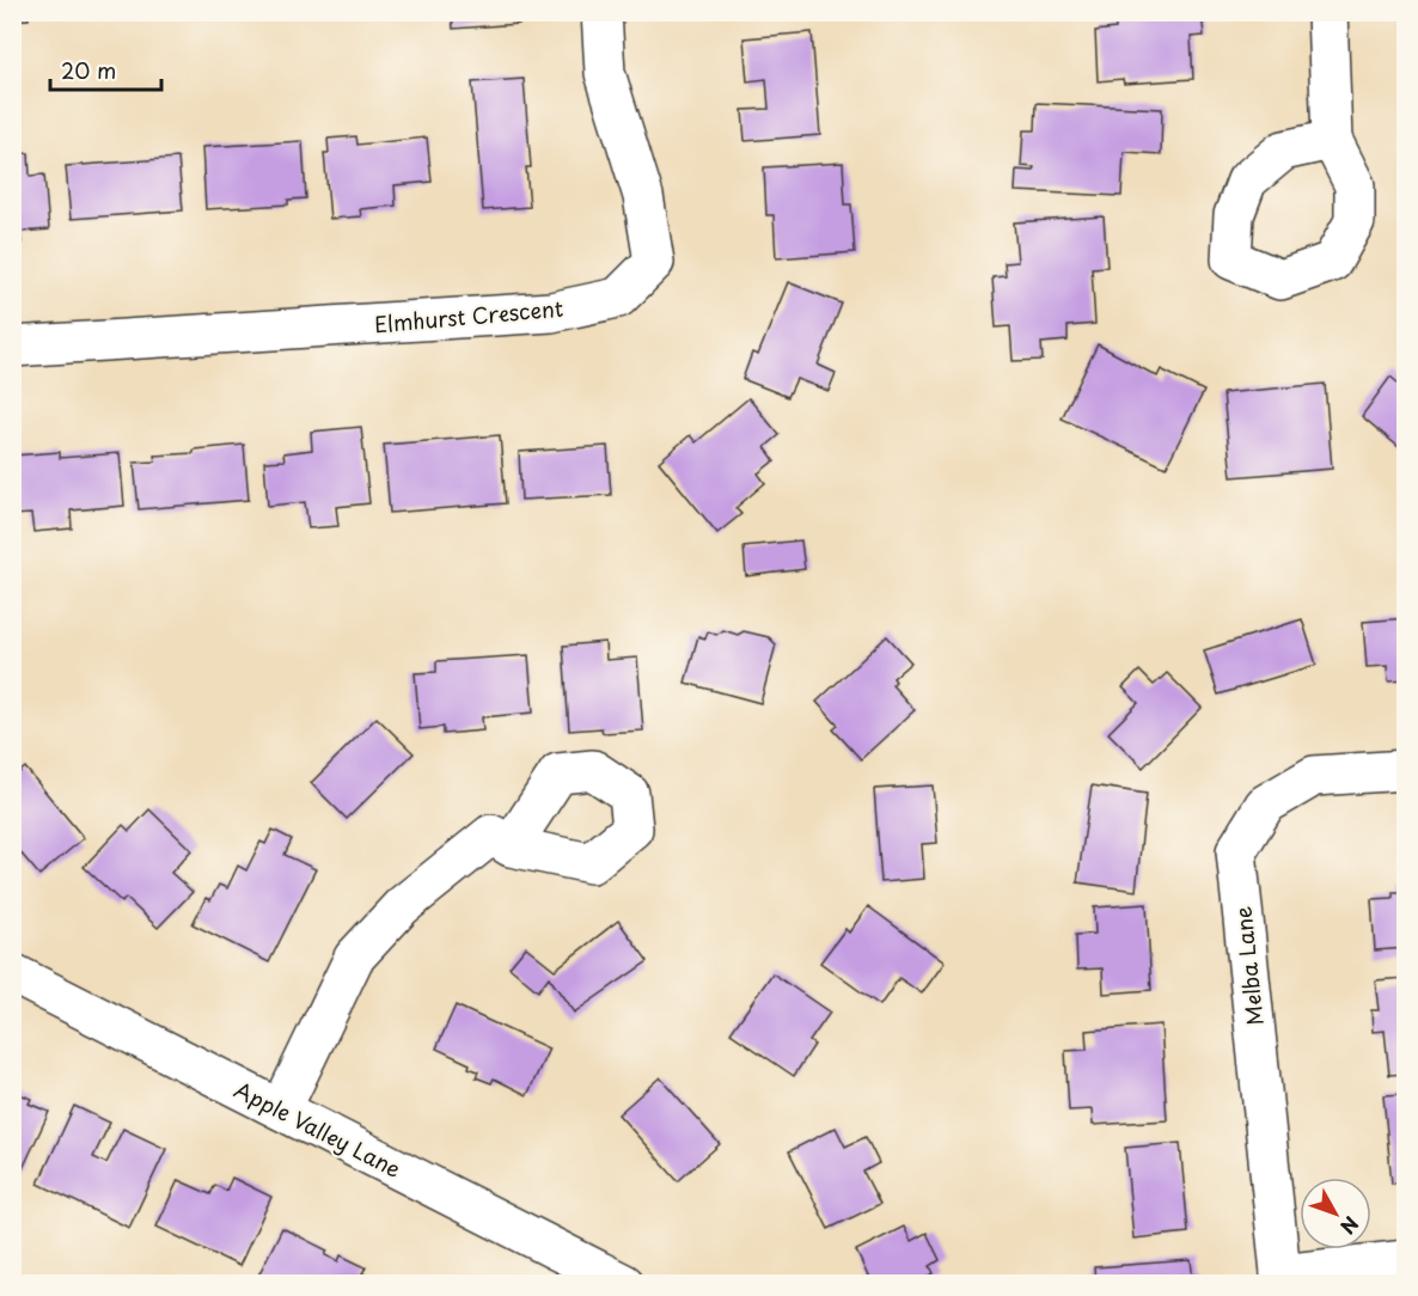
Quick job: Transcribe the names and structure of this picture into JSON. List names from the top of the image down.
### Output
{
  "streets": {
    "street": ["Elmhurst Crescent", "Melba Lane", "Apple Valley Lane"]
  },
  "scale_bar": "20 m",
  "north": "bottom right"
}
